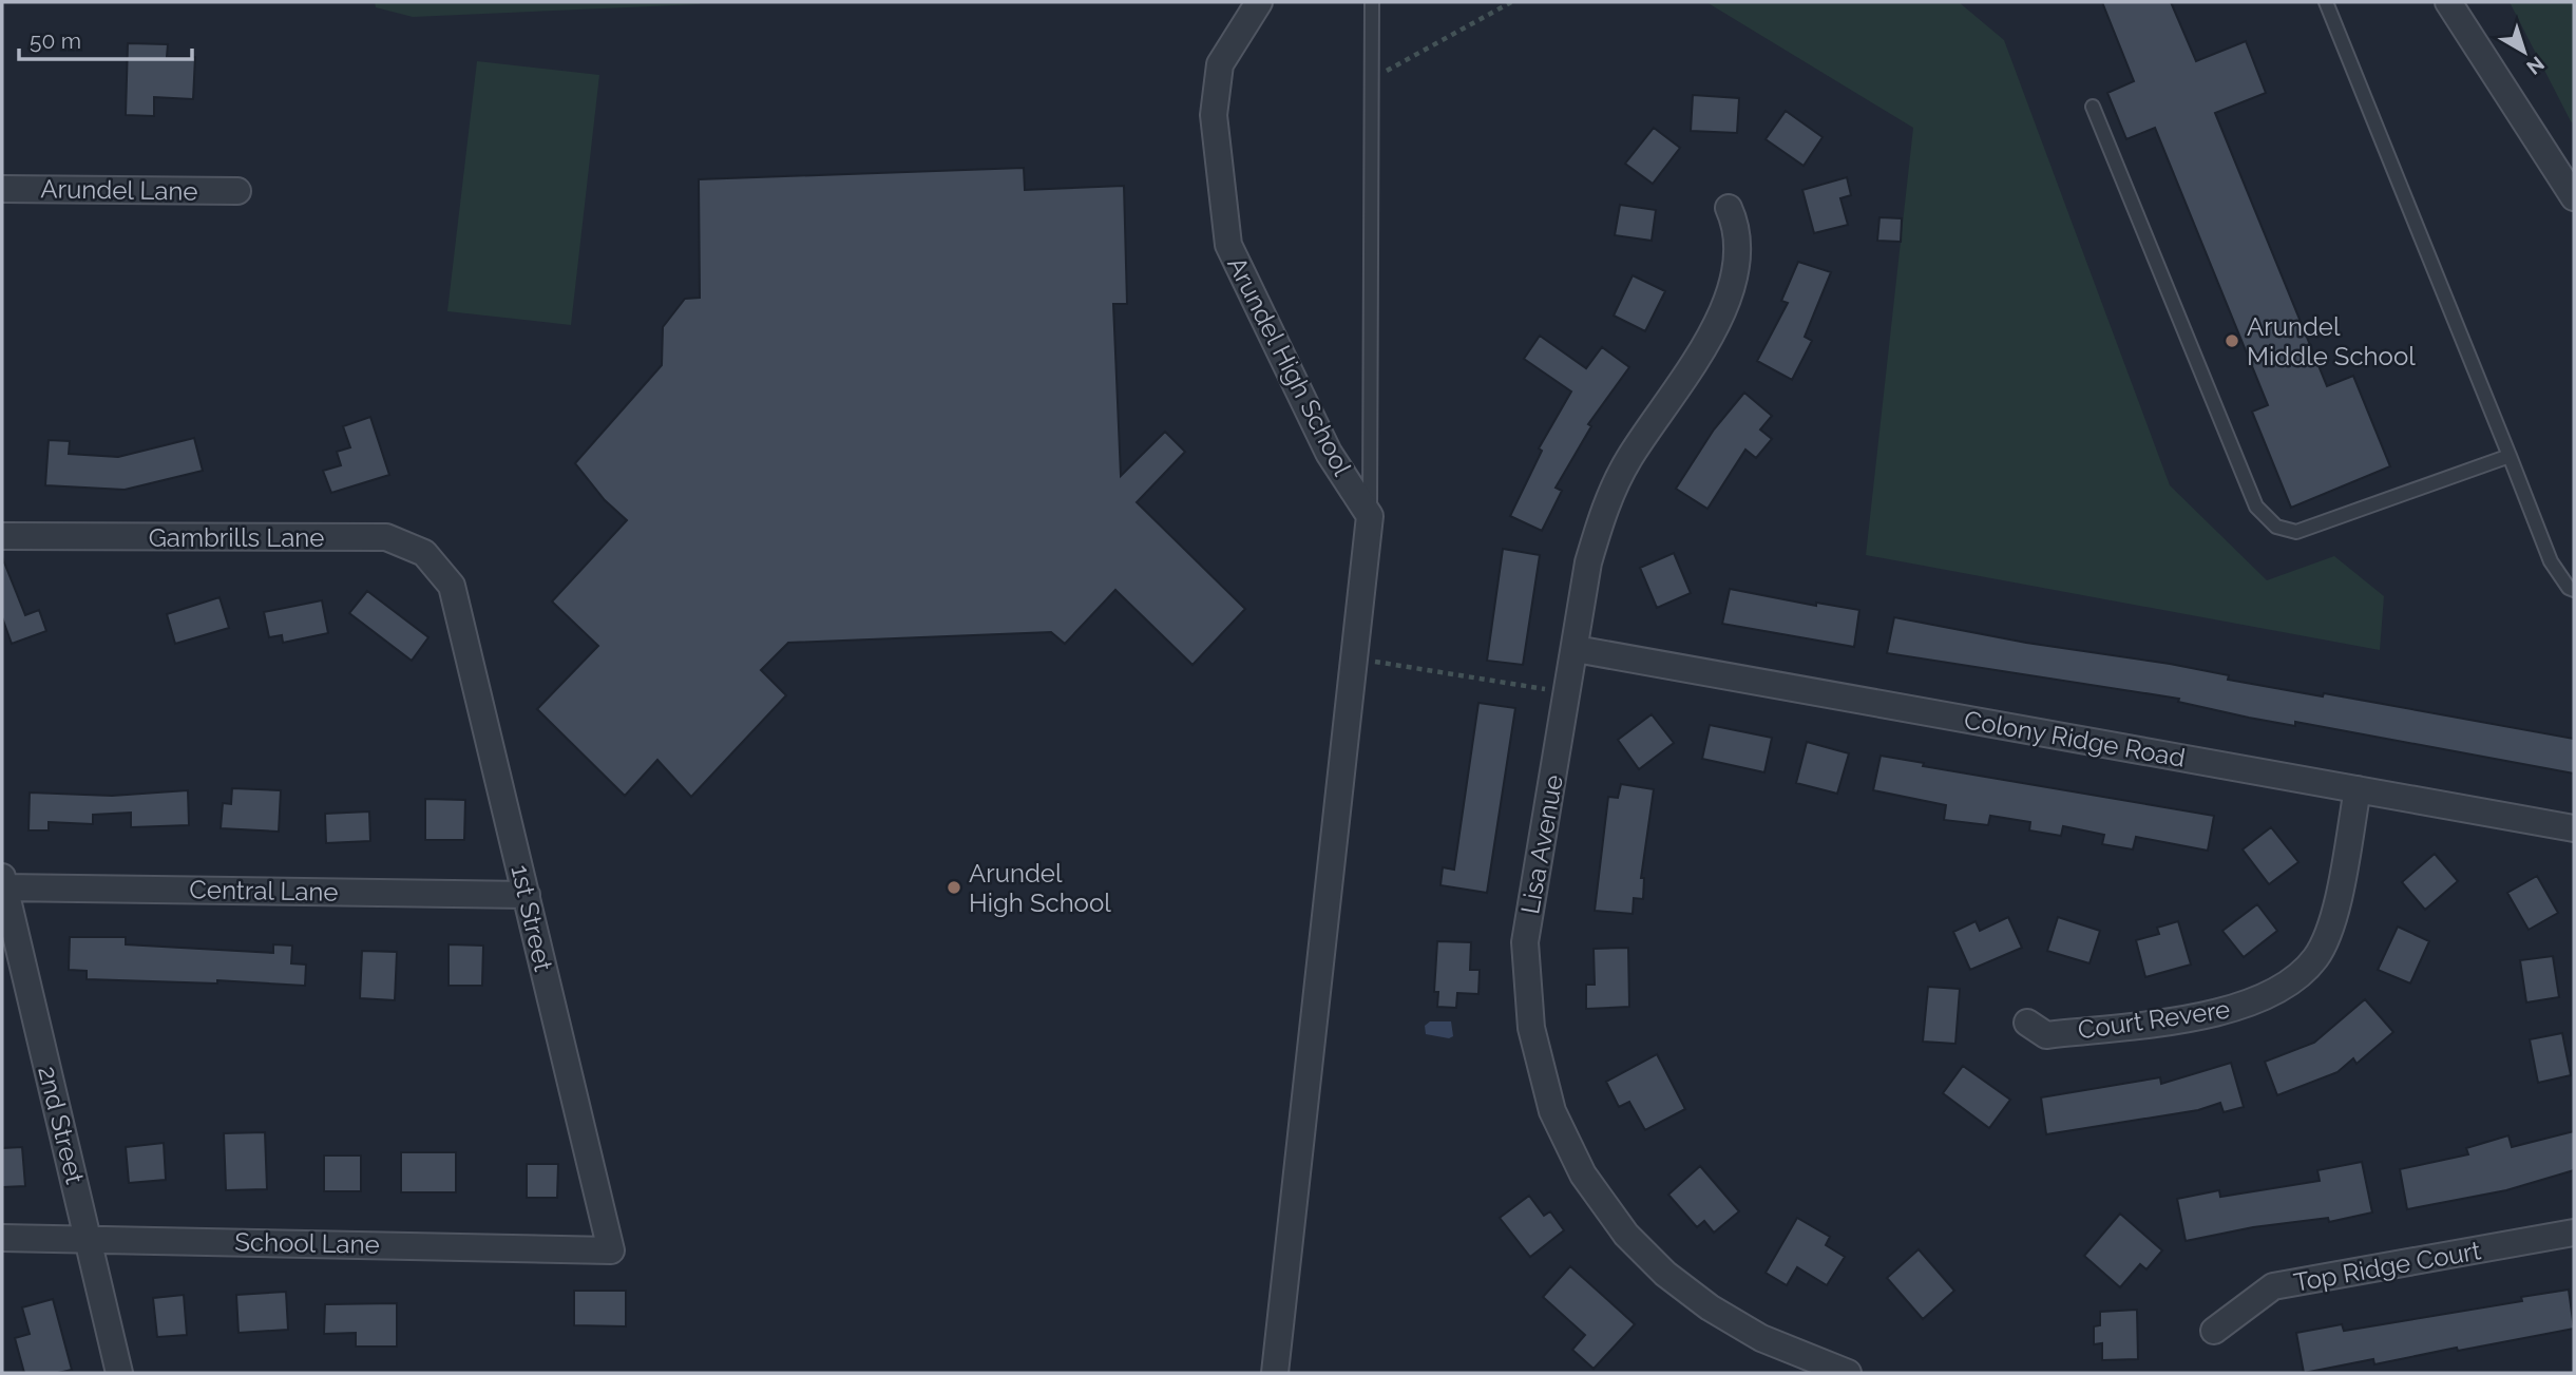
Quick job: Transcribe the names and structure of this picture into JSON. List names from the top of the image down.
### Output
{
  "streets": {
    "street": [
      "Arundel Lane",
      "Arundel High School",
      "Gambrills Lane",
      "Colony Ridge Road",
      "Lisa Avenue",
      "Central Lane",
      "1st Street",
      "Court Revere",
      "2nd Street",
      "School Lane",
      "Top Ridge Court"
    ]
  },
  "crossings": [
    ["Gambrills Lane", "1st Street"],
    ["Colony Ridge Road", "Lisa Avenue"],
    ["Colony Ridge Road", "Court Revere"],
    ["Central Lane", "1st Street"],
    ["Central Lane", "2nd Street"],
    ["1st Street", "School Lane"],
    ["2nd Street", "School Lane"]
  ],
  "places": ["Arundel Middle School", "Arundel High School"],
  "scale_bar": "50 m",
  "north": "bottom right"
}
